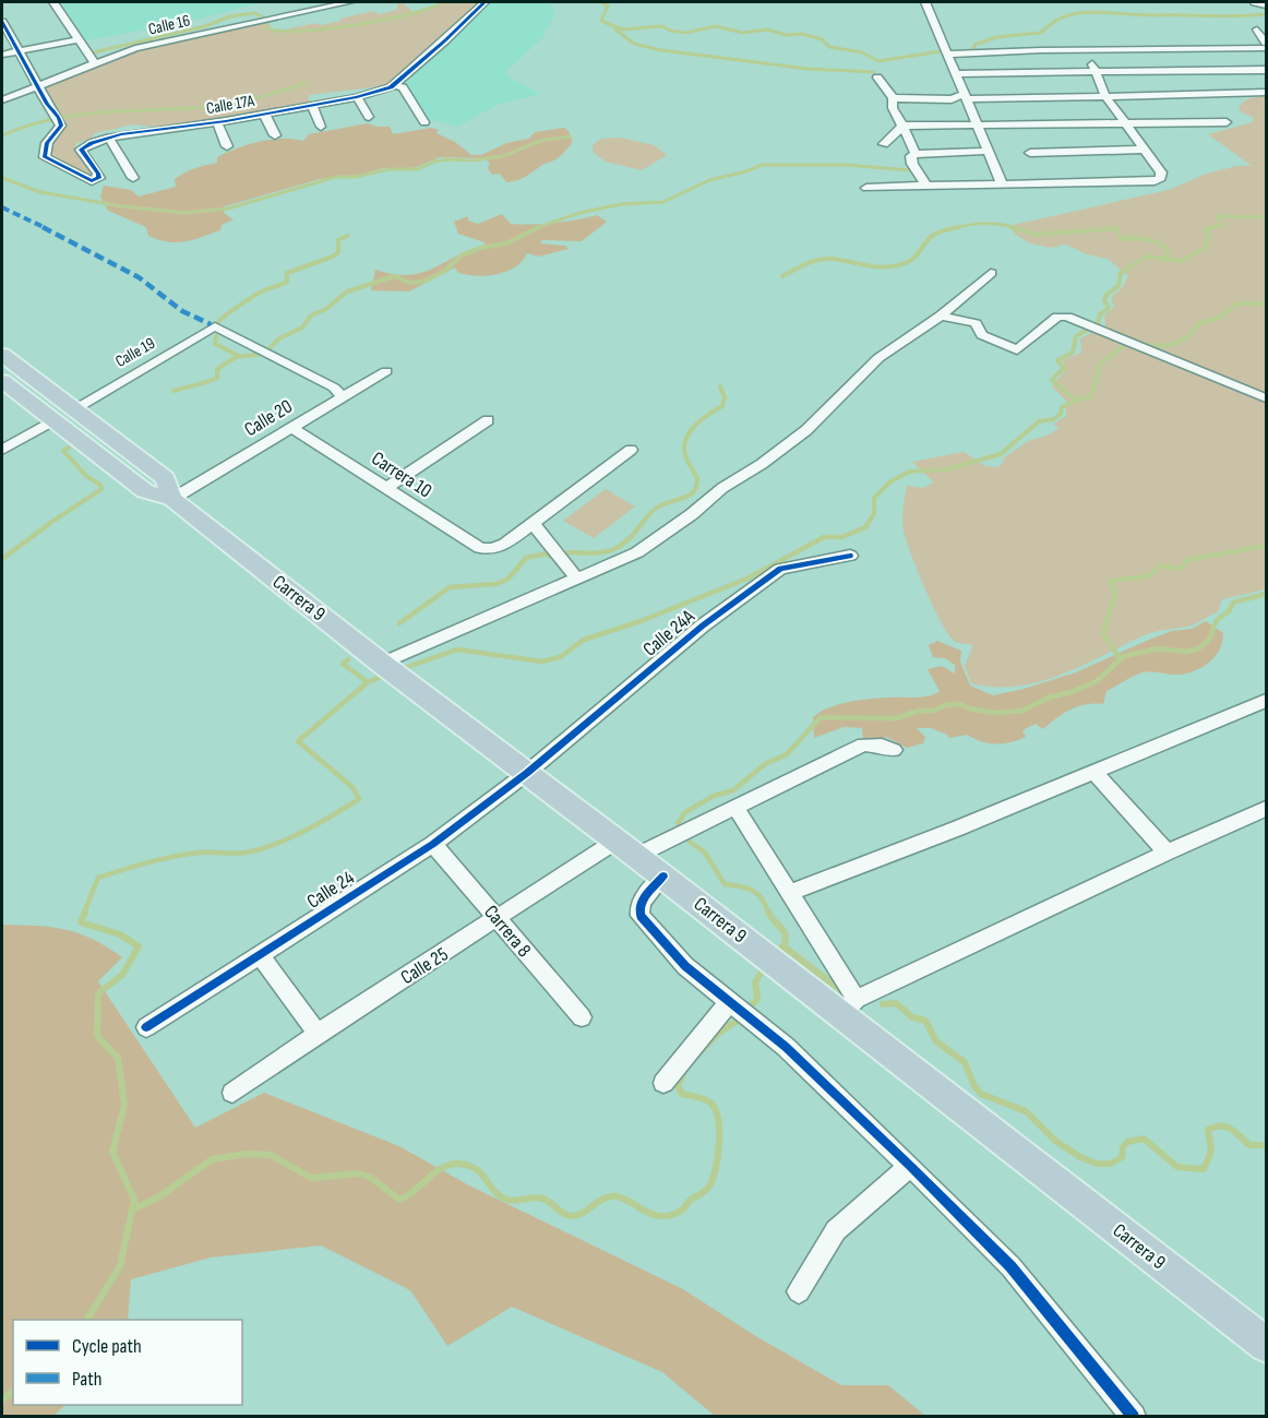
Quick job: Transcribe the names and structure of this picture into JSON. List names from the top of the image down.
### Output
{
  "streets": {
    "highway": ["Carrera 9"],
    "street": [
      "Calle 16",
      "Calle 17A",
      "Calle 19",
      "Calle 20",
      "Carrera 10",
      "Calle 24A",
      "Calle 24",
      "Carrera 8",
      "Calle 25"
    ]
  },
  "crossings": [
    ["Calle 16", "Calle 17A"],
    ["Calle 19", "Calle 20"],
    ["Calle 19", "Carrera 9"],
    ["Calle 20", "Carrera 10"],
    ["Calle 20", "Carrera 9"],
    ["Carrera 9", "Calle 24A"],
    ["Carrera 9", "Calle 24"],
    ["Carrera 9", "Calle 25"],
    ["Calle 24A", "Calle 24"],
    ["Calle 24", "Carrera 8"],
    ["Carrera 8", "Calle 25"]
  ],
  "legend": ["Cycle path", "Path"]
}
